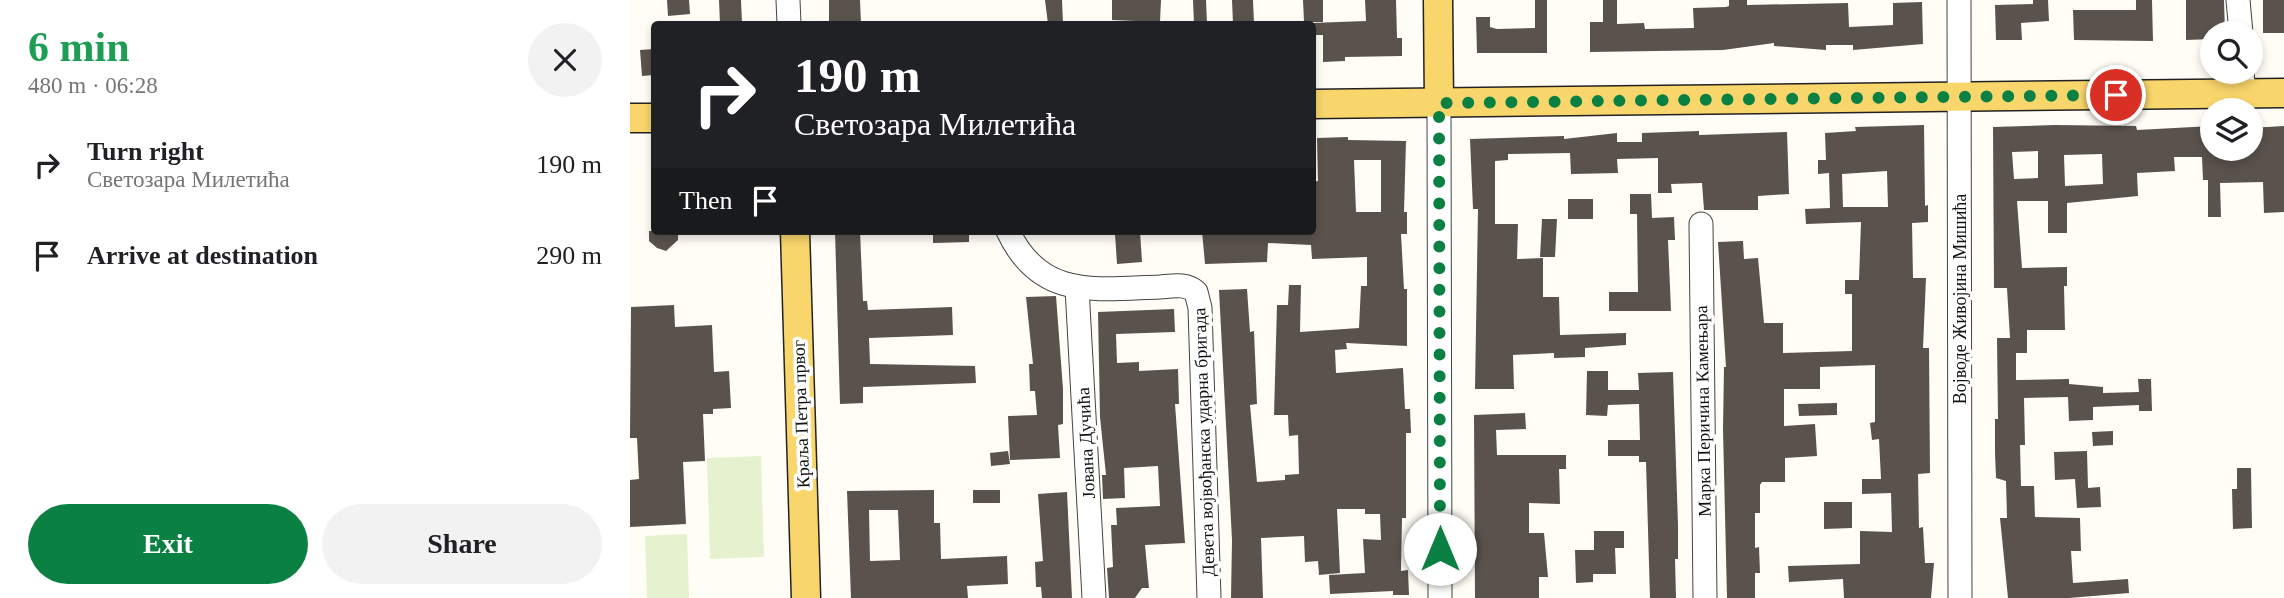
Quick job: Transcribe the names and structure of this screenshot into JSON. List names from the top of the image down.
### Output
{
  "streets": {
    "main road": ["Краља Петра првог"],
    "street": [
      "Војводе Живојина Мишића",
      "Марка Перичина Камењара",
      "Девета војвођанска ударна бригада",
      "Јована Дучића"
    ]
  },
  "crossings": [
    ["Девета војвођанска ударна бригада", "Јована Дучића"]
  ],
  "page": {
    "heading": ["6 min", "480 m · 06:28"],
    "turn": ["190 m", "Светозара Милетића"],
    "list": [
      {
        "name": "Turn right",
        "note": "Светозара Милетића",
        "value": "190 m"
      },
      {
        "name": "Arrive at destination",
        "value": "290 m"
      }
    ],
    "then": "Then",
    "buttons": ["Exit", "Share"]
  }
}
